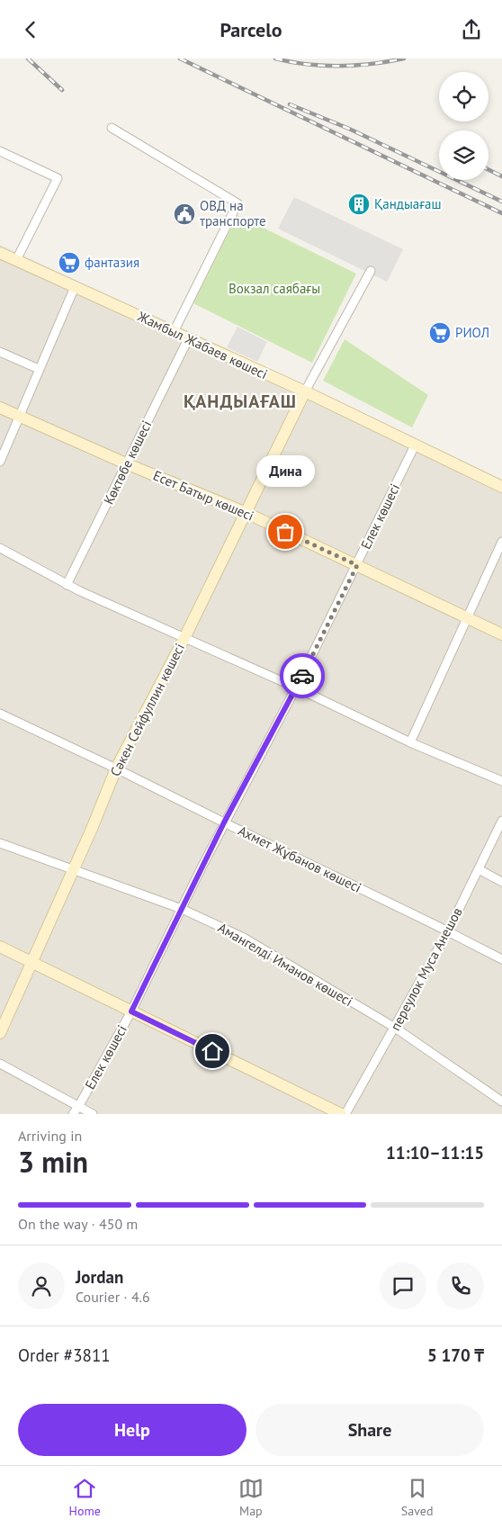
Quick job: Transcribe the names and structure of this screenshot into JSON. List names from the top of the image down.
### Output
{
  "streets": {
    "street": [
      "Жамбыл Жабаев көшесі",
      "Көктөбе көшесі",
      "Есет Батыр көшесі",
      "Елек көшесі",
      "Сәкен Сейфуллин көшесі",
      "Ахмет Жұбанов көшесі",
      "Амангелді Иманов көшесі",
      "переулок Муса Анешов"
    ]
  },
  "crossings": [
    ["Жамбыл Жабаев көшесі", "Көктөбе көшесі"],
    ["Жамбыл Жабаев көшесі", "Елек көшесі"],
    ["Жамбыл Жабаев көшесі", "Сәкен Сейфуллин көшесі"],
    ["Көктөбе көшесі", "Есет Батыр көшесі"],
    ["Есет Батыр көшесі", "Елек көшесі"],
    ["Есет Батыр көшесі", "Сәкен Сейфуллин көшесі"],
    ["Елек көшесі", "Ахмет Жұбанов көшесі"],
    ["Елек көшесі", "Амангелді Иманов көшесі"],
    ["Сәкен Сейфуллин көшесі", "Ахмет Жұбанов көшесі"],
    ["Сәкен Сейфуллин көшесі", "Амангелді Иманов көшесі"],
    ["Ахмет Жұбанов көшесі", "переулок Муса Анешов"],
    ["Амангелді Иманов көшесі", "переулок Муса Анешов"]
  ],
  "districts": ["ҚАНДЫАҒАШ"],
  "parks": ["Вокзал саябағы"],
  "places": {
    "building": ["Қандыағаш"],
    "public building": ["ОВД на транспорте"],
    "supermarket": ["фантазия", "РИОЛ"],
    "other": ["Дина"]
  },
  "page": {
    "header": "Parcelo",
    "bubble": "Дина",
    "heading": ["3 min", "Arriving in", "11:10–11:15"],
    "panel": [
      "Jordan",
      "Courier · 4.6",
      "Order #3811",
      "5 170 ₸"
    ],
    "bar": "On the way · 450 m",
    "buttons": ["Help", "Share"],
    "tabs": ["Home", "Map", "Saved"]
  }
}
